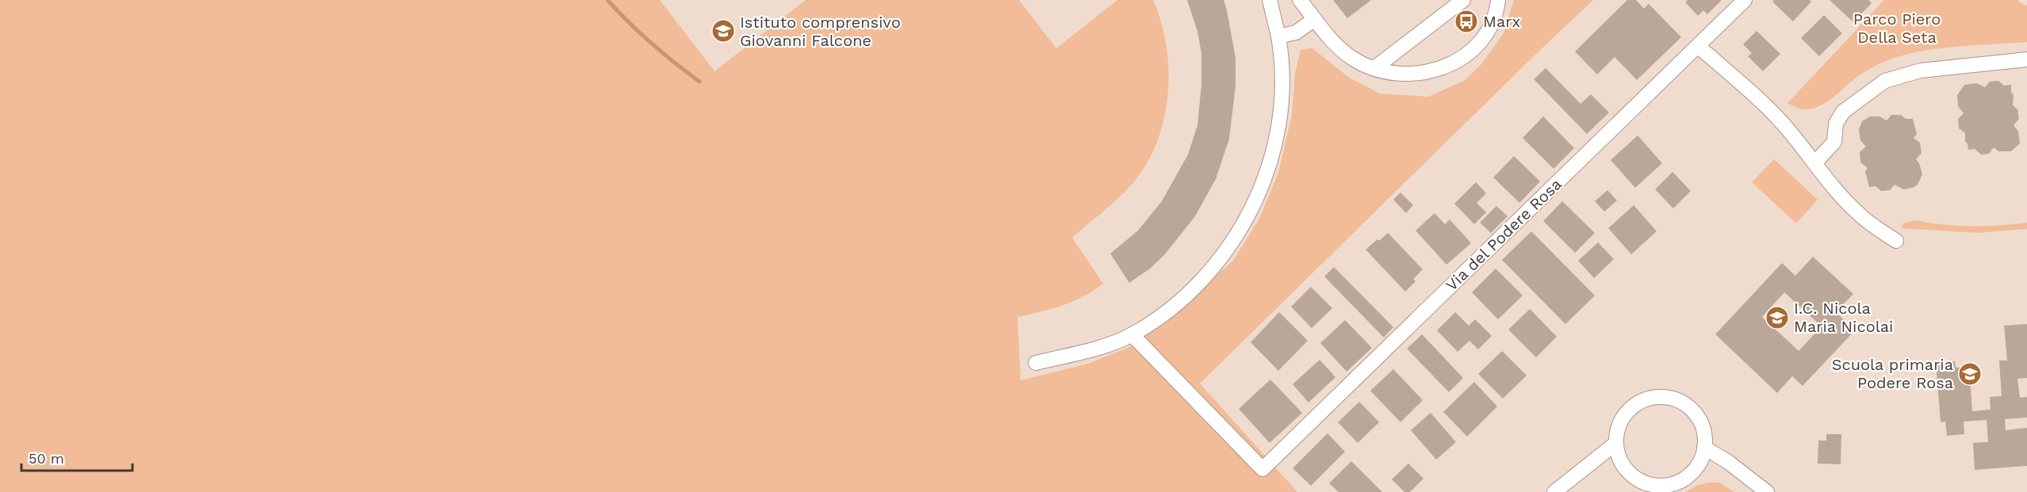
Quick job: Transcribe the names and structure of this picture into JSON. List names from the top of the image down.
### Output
{
  "streets": {
    "street": ["Via del Podere Rosa"]
  },
  "parks": ["Parco Piero Della Seta"],
  "places": {
    "bus stop": ["Marx"],
    "school or university": ["Istituto comprensivo Giovanni Falcone", "I.C. Nicola Maria Nicolai", "Scuola primaria Podere Rosa"]
  },
  "scale_bar": "50 m"
}
